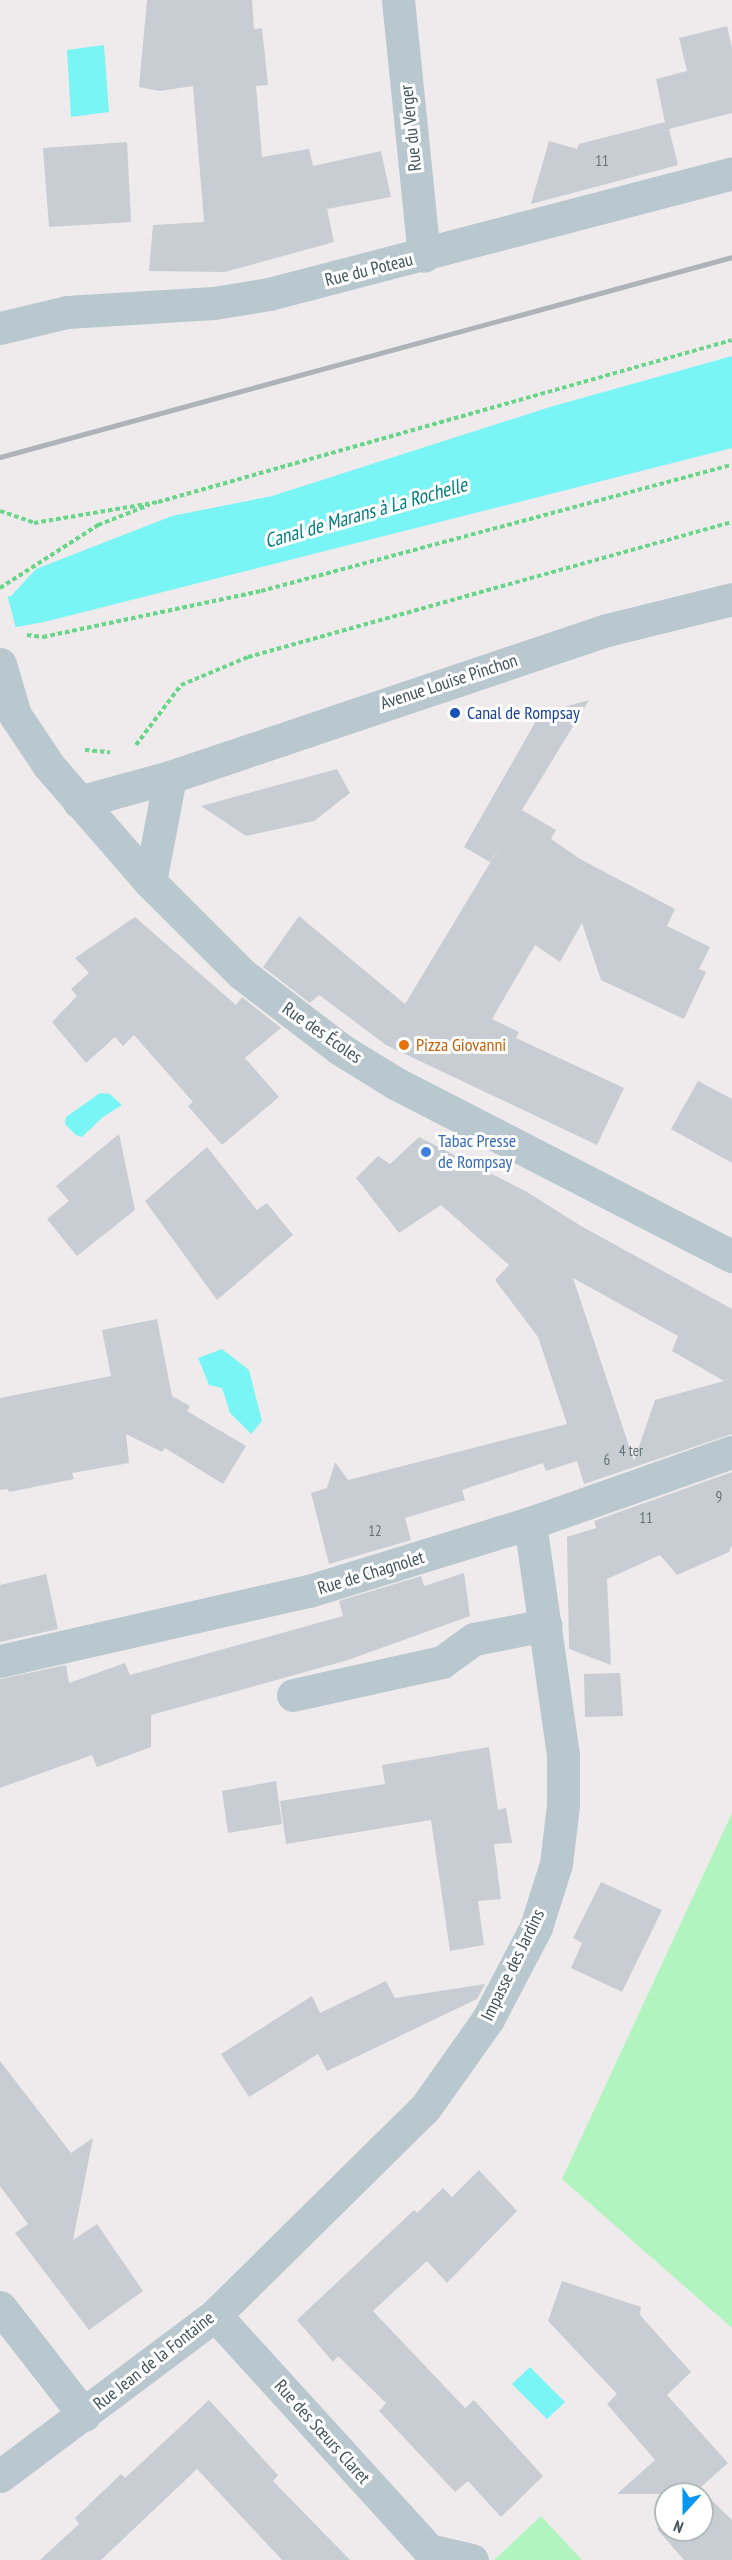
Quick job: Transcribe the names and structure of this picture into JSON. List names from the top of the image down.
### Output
{
  "streets": {
    "street": [
      "Rue du Verger",
      "Rue du Poteau",
      "Avenue Louise Pinchon",
      "Rue des Écoles",
      "Rue de Chagnolet",
      "Impasse des Jardins",
      "Rue Jean de la Fontaine",
      "Rue des Sœurs Claret"
    ]
  },
  "crossings": [
    ["Rue du Verger", "Rue du Poteau"],
    ["Avenue Louise Pinchon", "Rue des Écoles"],
    ["Rue de Chagnolet", "Impasse des Jardins"],
    ["Impasse des Jardins", "Rue Jean de la Fontaine"],
    ["Rue Jean de la Fontaine", "Rue des Sœurs Claret"]
  ],
  "water": ["Canal de Marans à La Rochelle"],
  "places": ["Canal de Rompsay", "Pizza Giovanni", "Tabac Presse de Rompsay"],
  "house_numbers": [
    "11",
    "4 ter",
    "6",
    "9",
    "11",
    "12"
  ],
  "north": "bottom"
}
